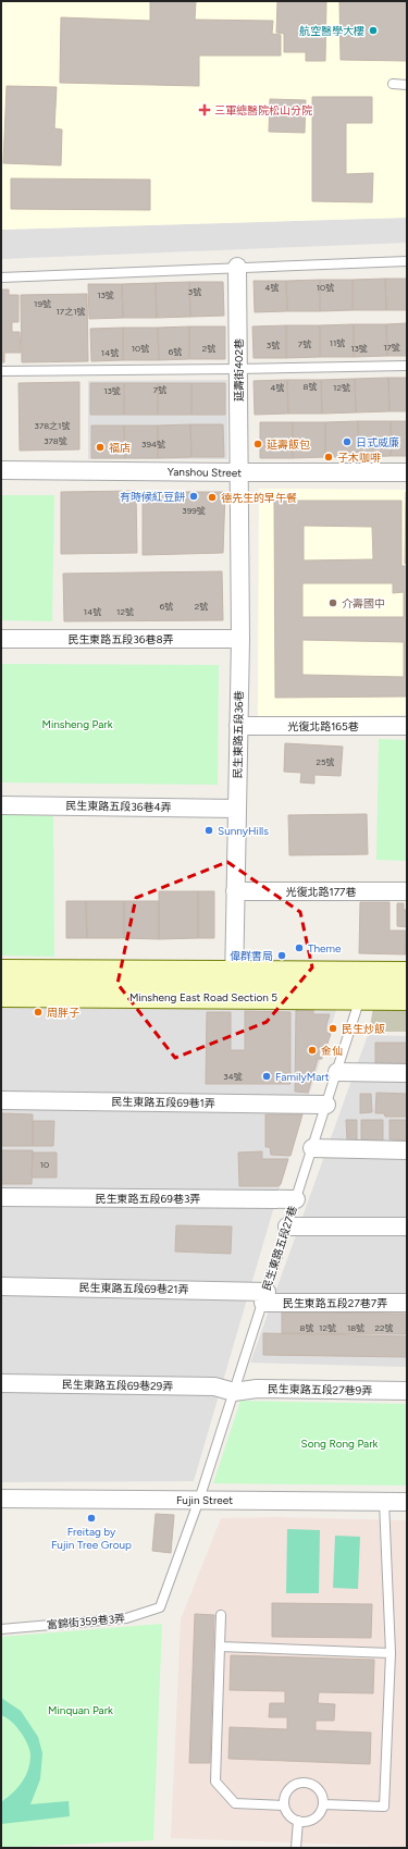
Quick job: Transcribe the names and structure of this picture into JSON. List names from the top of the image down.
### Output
{
  "streets": {
    "street": [
      "延壽街402巷",
      "Yanshou Street",
      "民生東路五段36巷8弄",
      "光復北路165巷",
      "民生東路五段36巷",
      "民生東路五段36巷4弄",
      "光復北路177巷",
      "Minsheng East Road Section 5",
      "民生東路五段69巷1弄",
      "民生東路五段69巷3弄",
      "民生東路五段69巷21弄",
      "民生東路五段27巷7弄",
      "民生東路五段69巷29弄",
      "民生東路五段27巷9弄",
      "Fujin Street"
    ],
    "lane": ["民生東路五段27巷", "富錦街359巷3弄"]
  },
  "crossings": [
    ["延壽街402巷", "Yanshou Street"],
    ["延壽街402巷", "民生東路五段36巷"],
    ["Yanshou Street", "民生東路五段36巷"],
    ["民生東路五段36巷8弄", "民生東路五段36巷"],
    ["光復北路165巷", "民生東路五段36巷"],
    ["民生東路五段36巷", "民生東路五段36巷4弄"],
    ["民生東路五段36巷", "光復北路177巷"],
    ["民生東路五段36巷", "Minsheng East Road Section 5"],
    ["Minsheng East Road Section 5", "民生東路五段27巷"],
    ["民生東路五段69巷1弄", "民生東路五段27巷"],
    ["民生東路五段69巷3弄", "民生東路五段27巷"],
    ["民生東路五段27巷", "民生東路五段69巷21弄"],
    ["民生東路五段27巷", "民生東路五段27巷7弄"],
    ["民生東路五段27巷", "民生東路五段69巷29弄"],
    ["民生東路五段27巷", "民生東路五段27巷9弄"],
    ["民生東路五段27巷", "Fujin Street"],
    ["民生東路五段27巷", "富錦街359巷3弄"],
    ["民生東路五段69巷21弄", "民生東路五段27巷7弄"],
    ["民生東路五段69巷29弄", "民生東路五段27巷9弄"],
    ["Fujin Street", "富錦街359巷3弄"]
  ],
  "parks": ["Minsheng Park", "Song Rong Park", "Minquan Park"],
  "places": {
    "other": [
      "航空醫學大樓",
      "日式威廉",
      "延壽飯包",
      "福店",
      "子木咖啡",
      "有時候紅豆餅",
      "德先生的早午餐",
      "介壽國中",
      "SunnyHills",
      "Theme",
      "偉群書局",
      "周胖子",
      "民生炒飯",
      "金仙",
      "FamilyMart",
      "Freitag by Fujin Tree Group"
    ],
    "health": ["三軍總醫院松山分院"]
  },
  "house_numbers": [
    "4號",
    "10號",
    "3號",
    "13號",
    "19號",
    "17之1號",
    "11號",
    "7號",
    "3號",
    "17號",
    "10號",
    "2號",
    "13號",
    "6號",
    "14號",
    "8號",
    "4號",
    "12號",
    "7號",
    "13號",
    "378之1號",
    "378號",
    "394號",
    "399號",
    "6號",
    "2號",
    "14號",
    "12號",
    "25號",
    "34號",
    "10",
    "8號",
    "12號",
    "18號",
    "22號"
  ]
}
